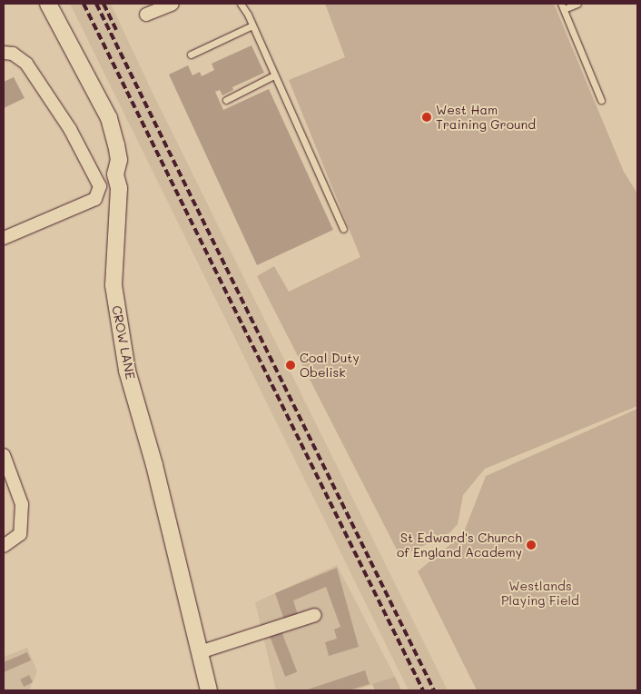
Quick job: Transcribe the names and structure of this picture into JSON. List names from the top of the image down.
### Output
{
  "streets": {
    "street": ["CROW LANE"]
  },
  "parks": ["Westlands Playing Field"],
  "places": ["West Ham Training Ground", "Coal Duty Obelisk", "St Edward's Church of England Academy"]
}
